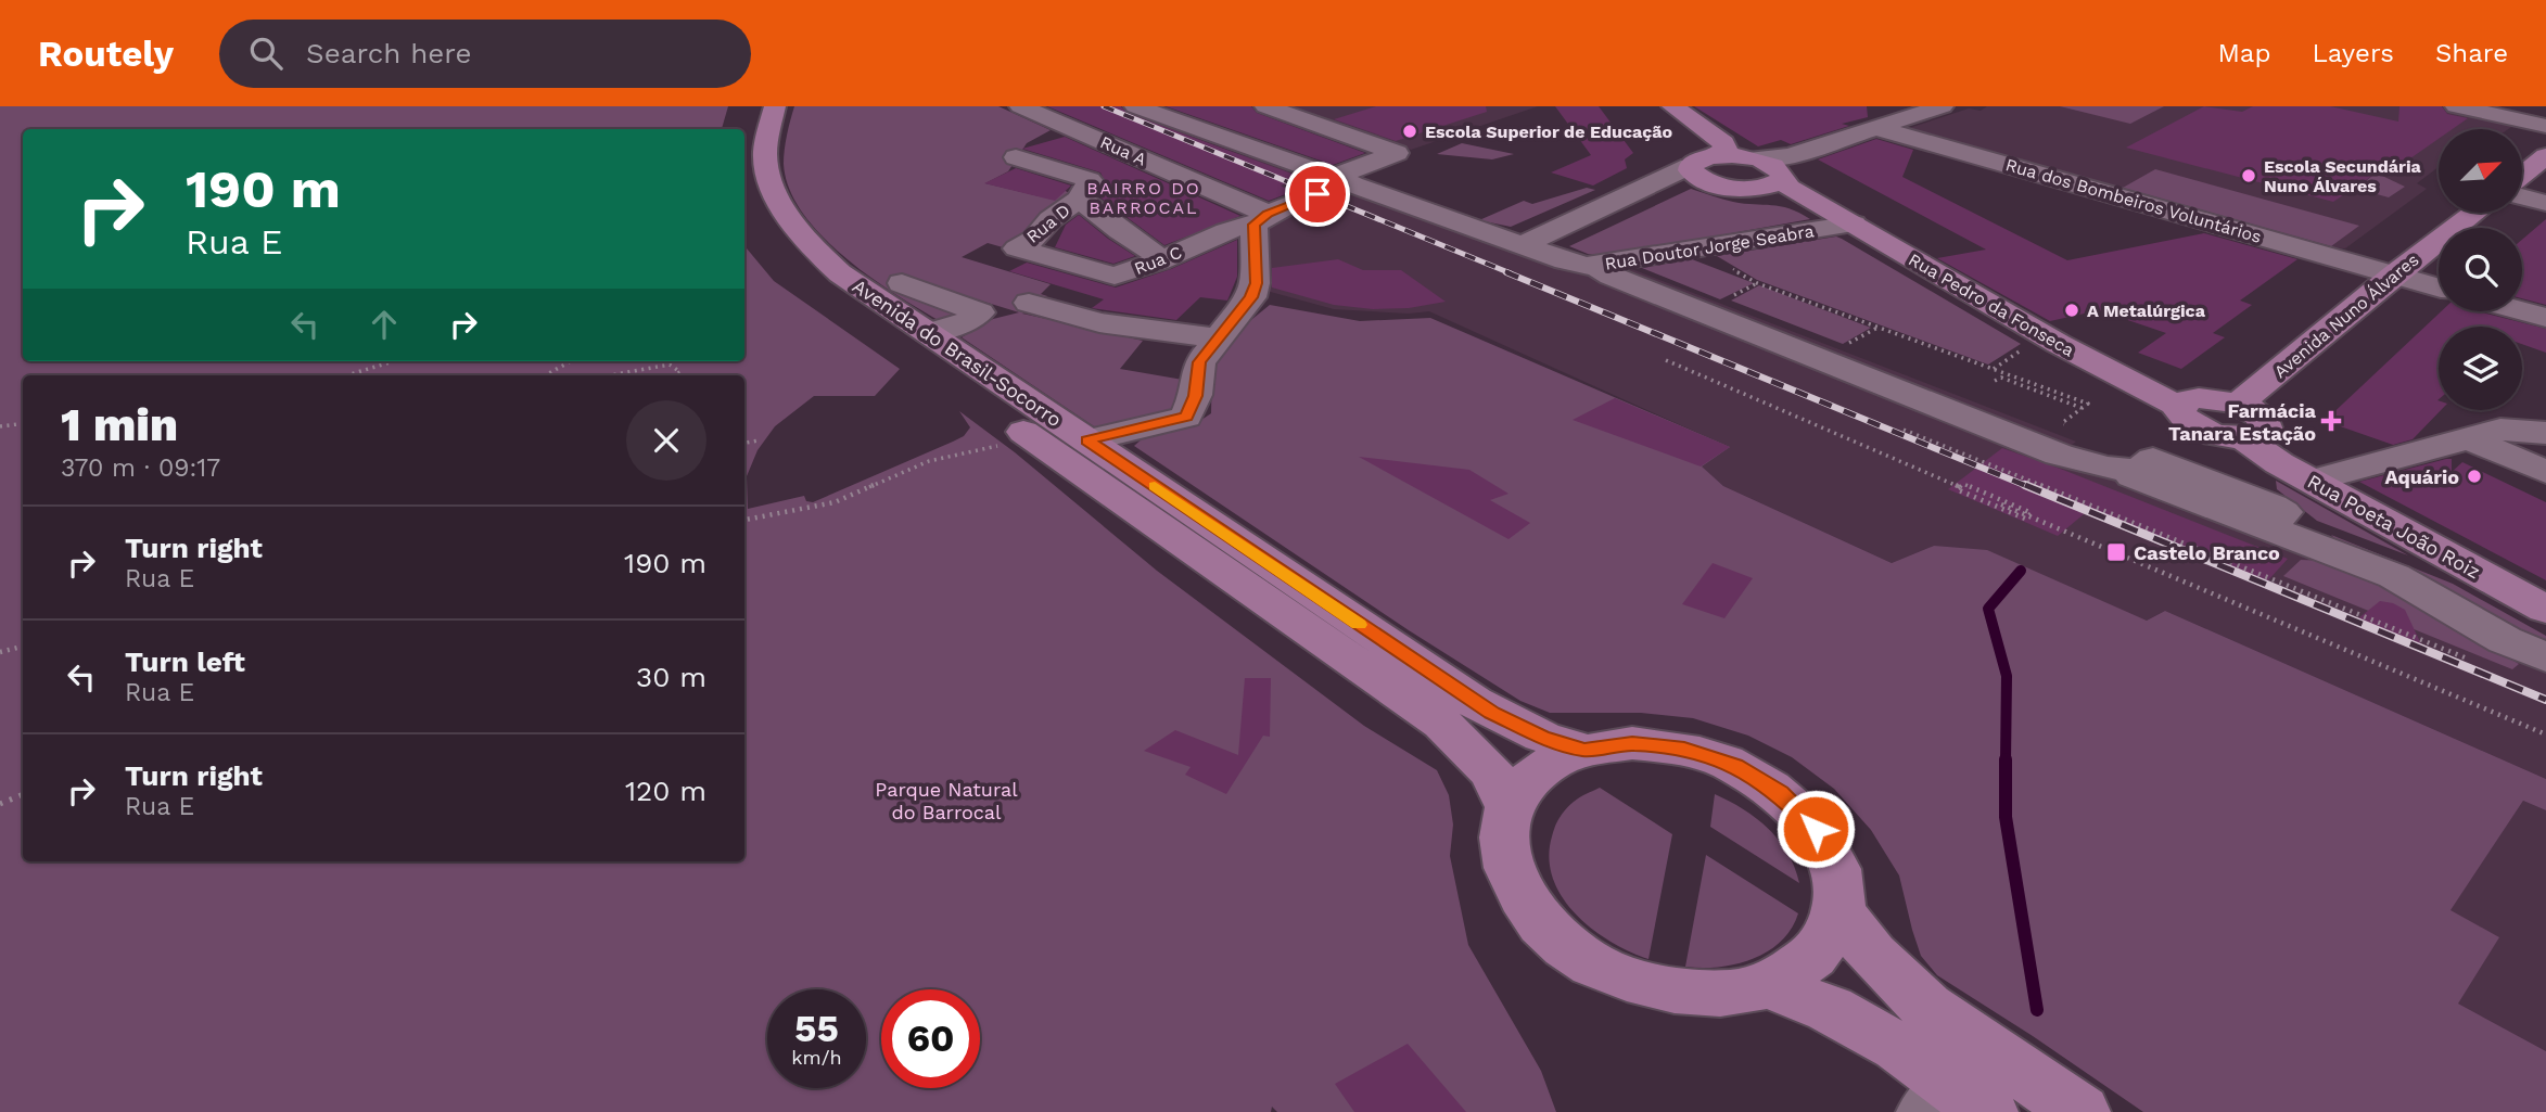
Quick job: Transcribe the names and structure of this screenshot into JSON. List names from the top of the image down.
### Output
{
  "streets": {
    "main road": [
      "Rua Pedro da Fonseca",
      "Avenida Nuno Álvares",
      "Avenida do Brasil-Socorro",
      "Rua Poeta João Roiz"
    ],
    "street": [
      "Rua A",
      "Rua dos Bombeiros Voluntários",
      "Rua D",
      "Rua Doutor Jorge Seabra",
      "Rua C"
    ]
  },
  "crossings": [
    ["Rua A", "Rua C"],
    ["Rua dos Bombeiros Voluntários", "Avenida Nuno Álvares"],
    ["Rua D", "Rua C"],
    ["Rua Doutor Jorge Seabra", "Rua C"],
    ["Rua Doutor Jorge Seabra", "Rua Pedro da Fonseca"],
    ["Avenida Nuno Álvares", "Rua Poeta João Roiz"]
  ],
  "districts": ["BAIRRO DO BARROCAL"],
  "parks": ["Parque Natural do Barrocal"],
  "places": {
    "other": [
      "Escola Superior de Educação",
      "Escola Secundária Nuno Álvares",
      "A Metalúrgica",
      "Aquário"
    ],
    "health": ["Farmácia Tanara Estação"],
    "transit": ["Castelo Branco"]
  },
  "north": "top right",
  "page": {
    "header": "Routely",
    "search": "Search here",
    "nav": ["Map", "Layers", "Share"],
    "turn": ["190 m", "Rua E"],
    "heading": ["1 min", "370 m · 09:17"],
    "list": [
      {
        "name": "Turn right",
        "note": "Rua E",
        "value": "190 m"
      },
      {
        "name": "Turn left",
        "note": "Rua E",
        "value": "30 m"
      },
      {
        "name": "Turn right",
        "note": "Rua E",
        "value": "120 m"
      }
    ],
    "speed": "55 km/h",
    "limit": "60"
  }
}
